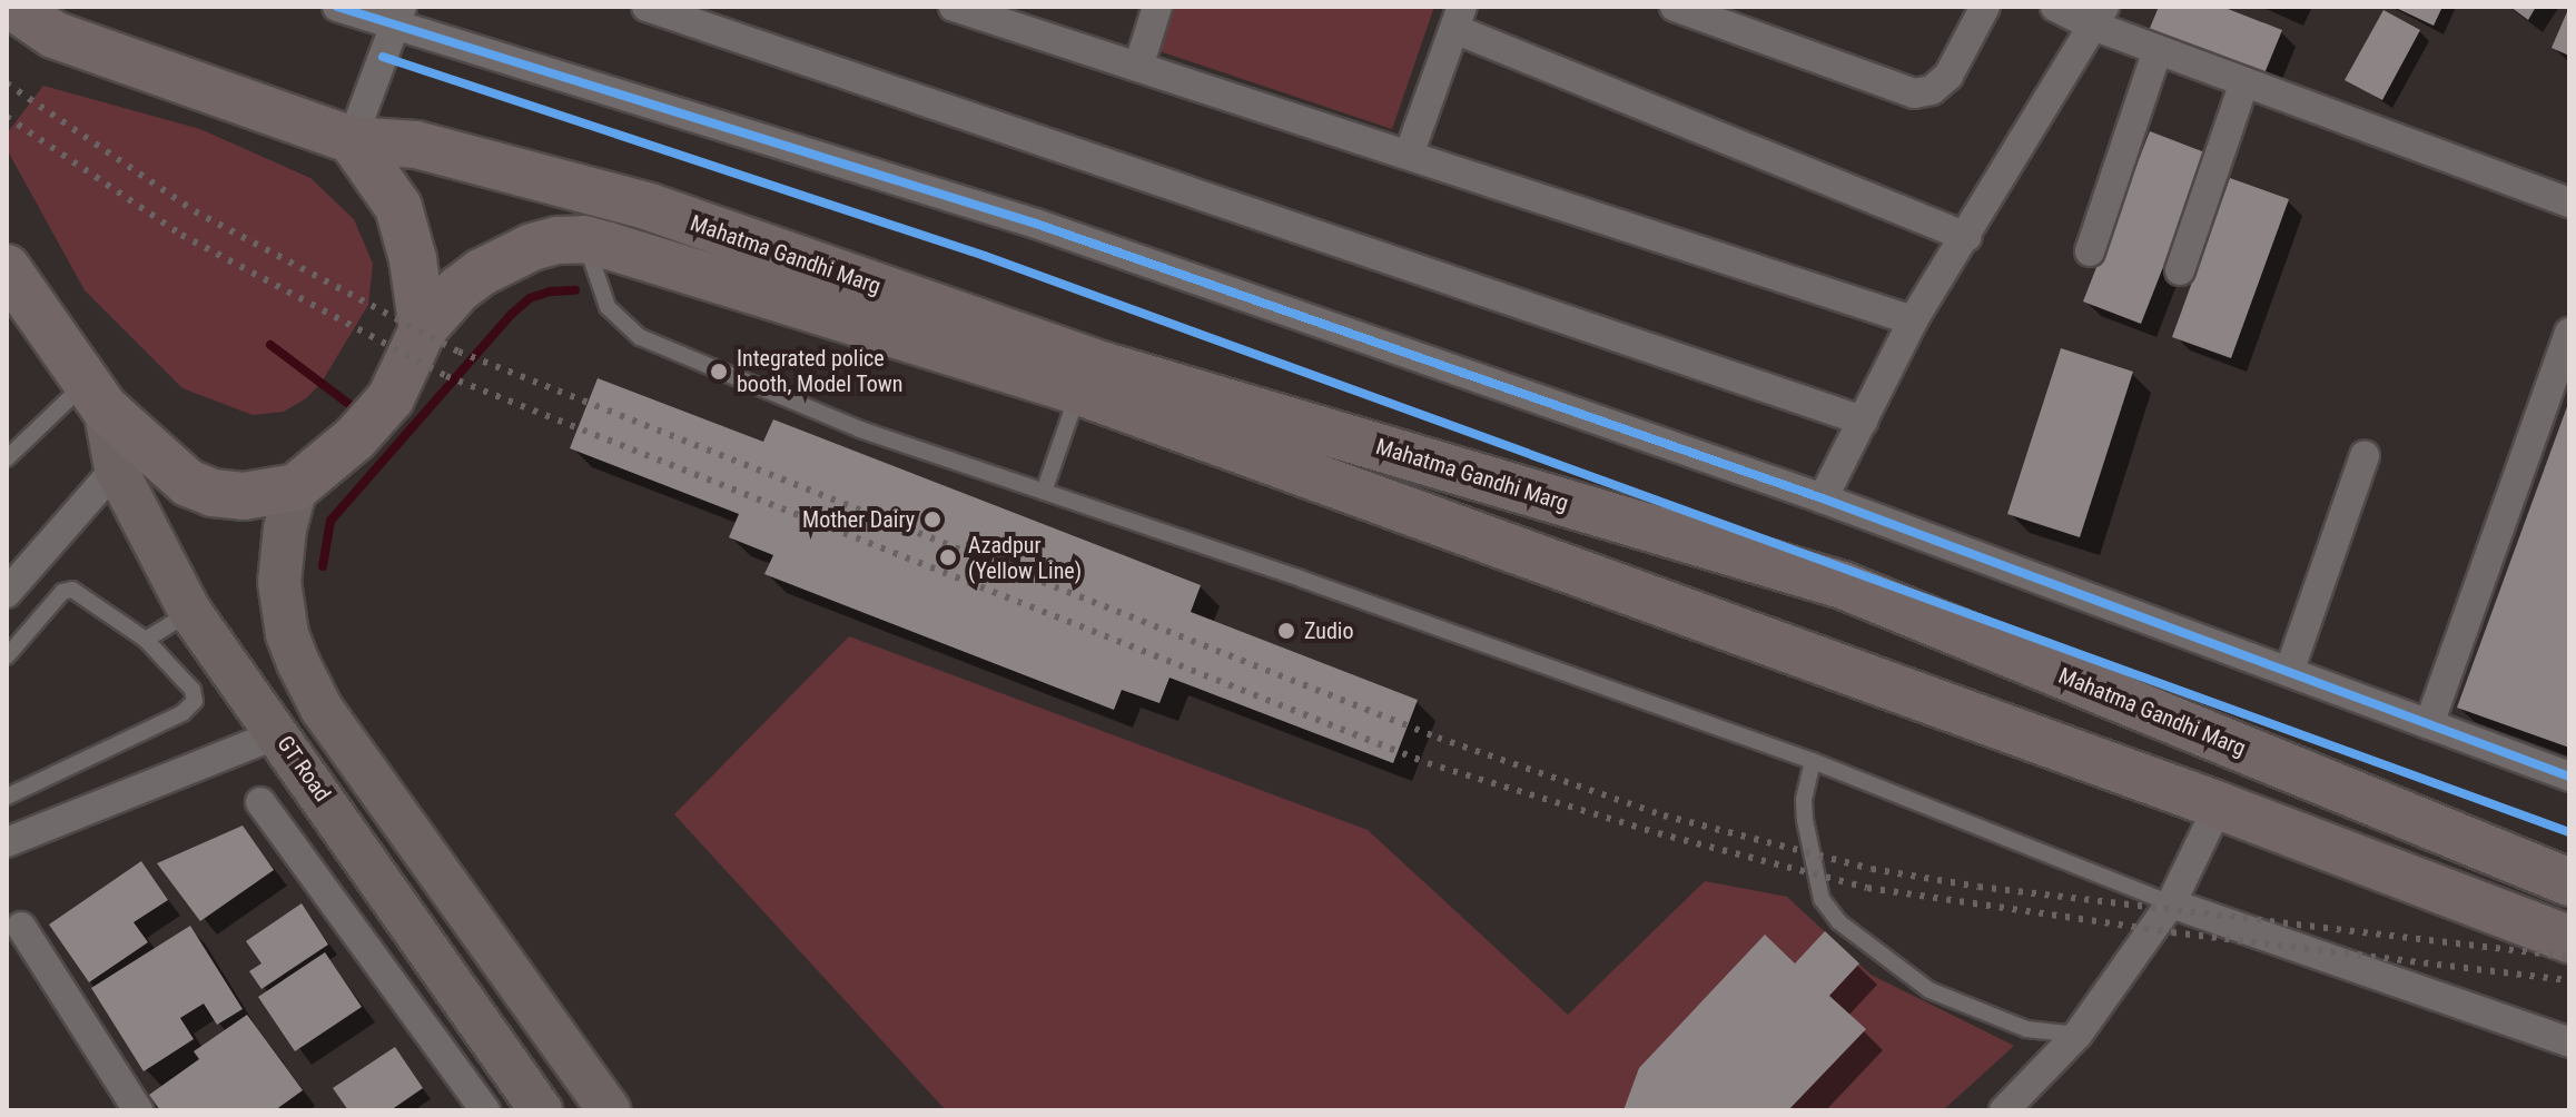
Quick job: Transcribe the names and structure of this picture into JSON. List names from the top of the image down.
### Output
{
  "streets": {
    "main road": ["Mahatma Gandhi Marg", "GT Road"]
  },
  "places": [
    "Integrated police booth, Model Town",
    "Mother Dairy",
    "Azadpur (Yellow Line)",
    "Zudio"
  ]
}
